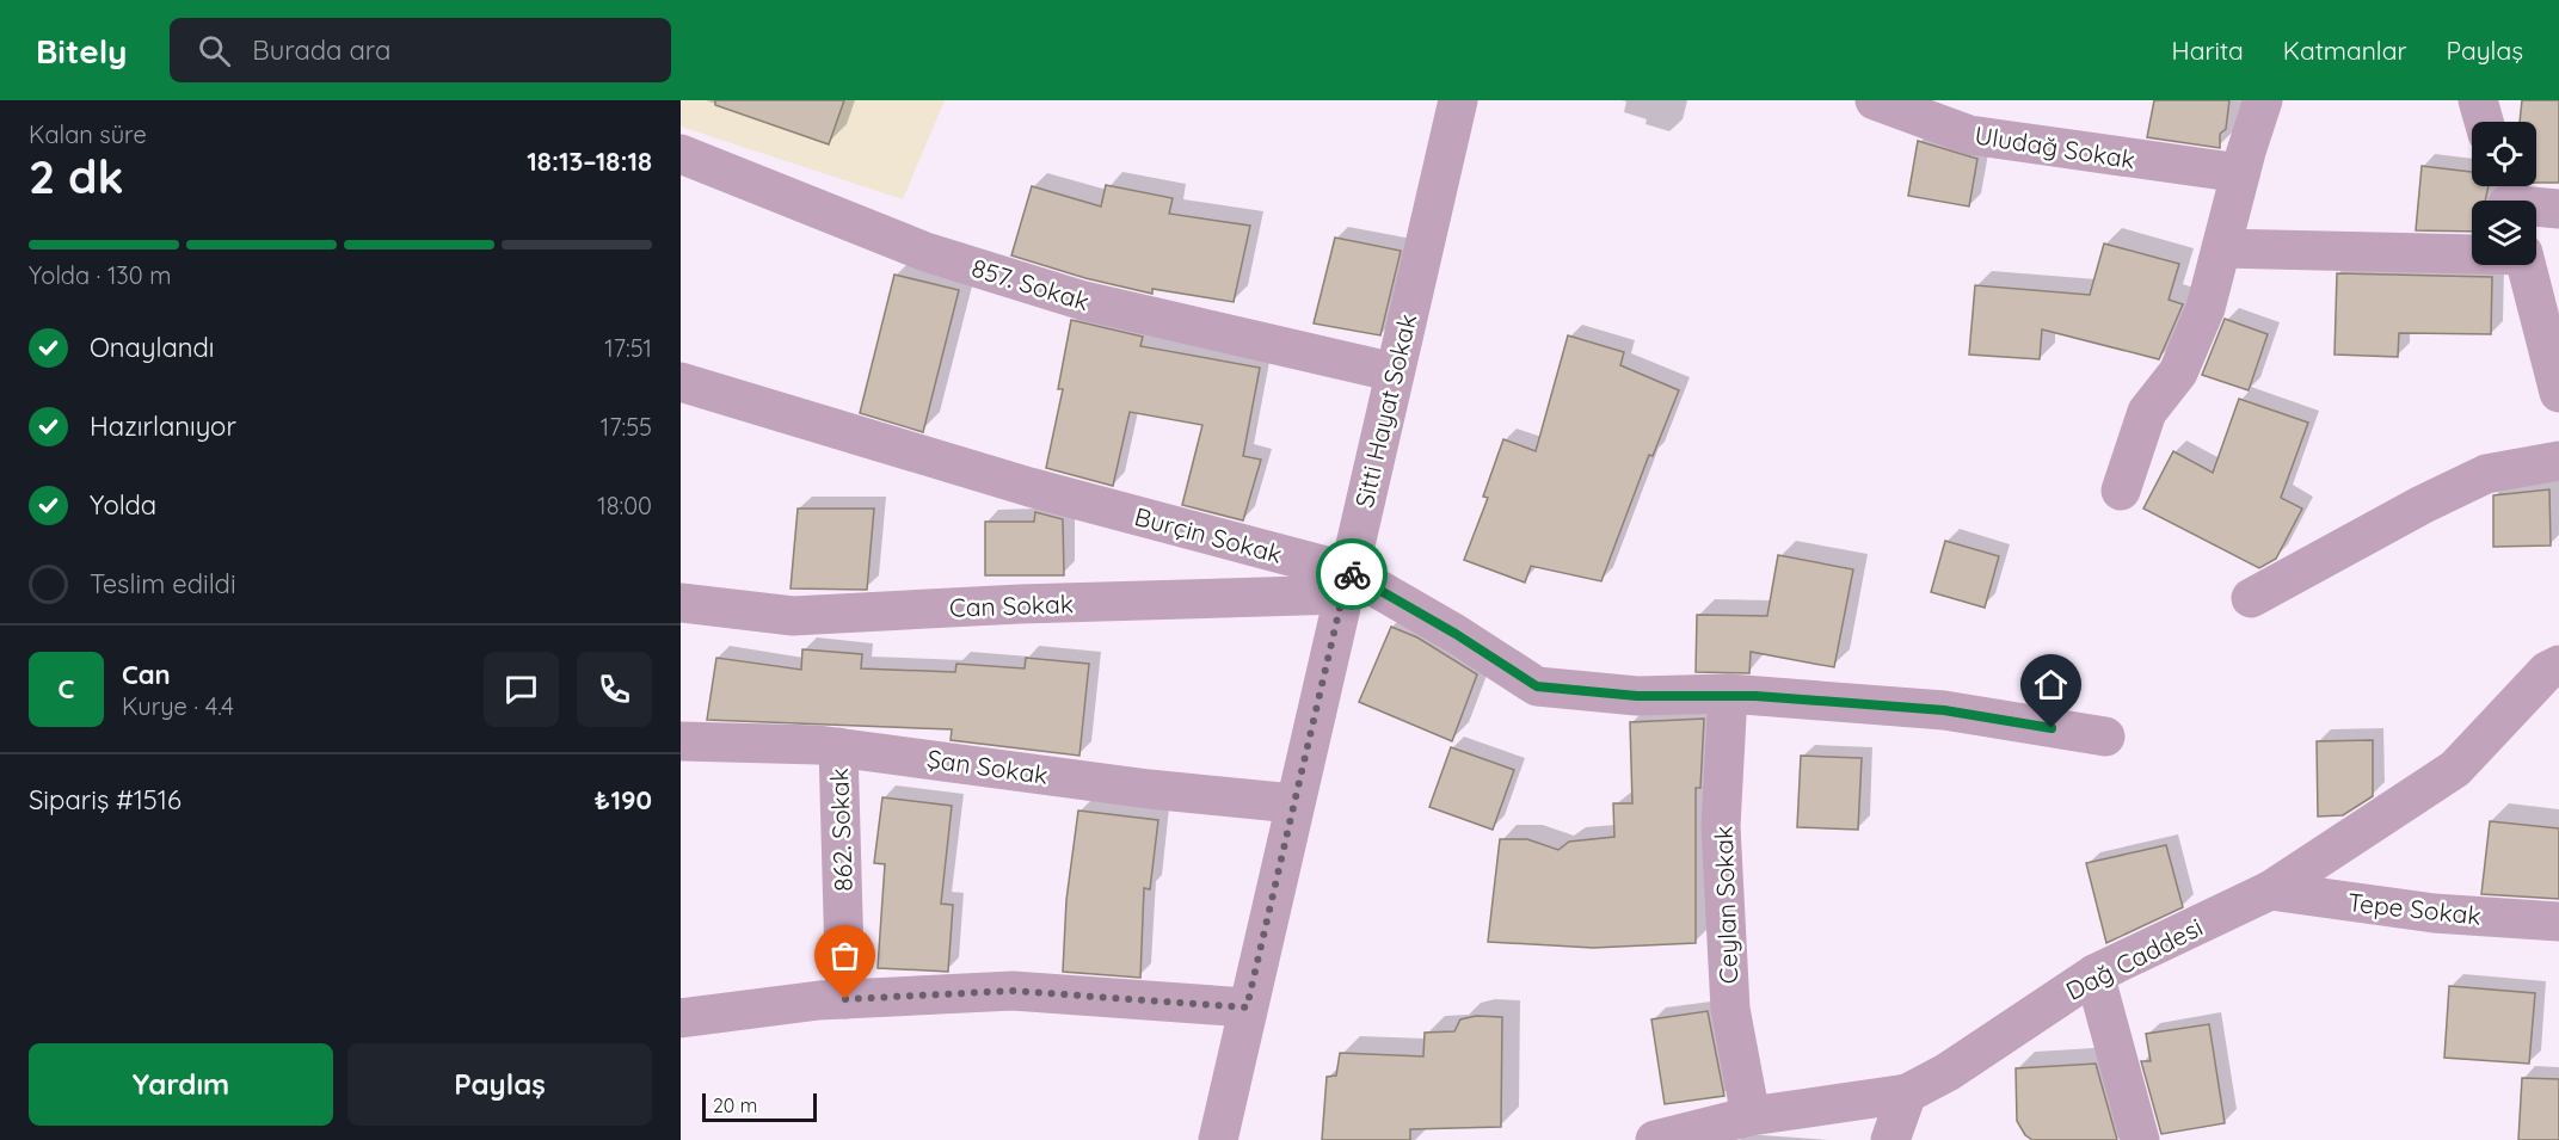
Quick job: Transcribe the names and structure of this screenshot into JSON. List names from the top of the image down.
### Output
{
  "streets": {
    "street": [
      "Uludağ Sokak",
      "857. Sokak",
      "Sitti Hayat Sokak",
      "Burçin Sokak",
      "Can Sokak",
      "Şan Sokak",
      "862. Sokak",
      "Ceylan Sokak",
      "Tepe Sokak",
      "Dağ Caddesi"
    ]
  },
  "crossings": [
    ["857. Sokak", "Sitti Hayat Sokak"],
    ["Sitti Hayat Sokak", "Burçin Sokak"],
    ["Sitti Hayat Sokak", "Can Sokak"],
    ["Sitti Hayat Sokak", "Şan Sokak"],
    ["Burçin Sokak", "Can Sokak"],
    ["Burçin Sokak", "Ceylan Sokak"],
    ["Şan Sokak", "862. Sokak"],
    ["Ceylan Sokak", "Dağ Caddesi"],
    ["Tepe Sokak", "Dağ Caddesi"]
  ],
  "scale_bar": "20 m",
  "page": {
    "header": "Bitely",
    "search": "Burada ara",
    "nav": ["Harita", "Katmanlar", "Paylaş"],
    "heading": ["2 dk", "Kalan süre", "18:13–18:18"],
    "panel": [
      "Can",
      "Kurye · 4.4",
      "Sipariş #1516",
      "₺190"
    ],
    "bar": "Yolda · 130 m",
    "list": [
      ["Onaylandı", "17:51"],
      ["Hazırlanıyor", "17:55"],
      ["Yolda", "18:00"],
      "Teslim edildi"
    ],
    "round": "C",
    "buttons": ["Yardım", "Paylaş"],
    "scale": "20 m"
  }
}
